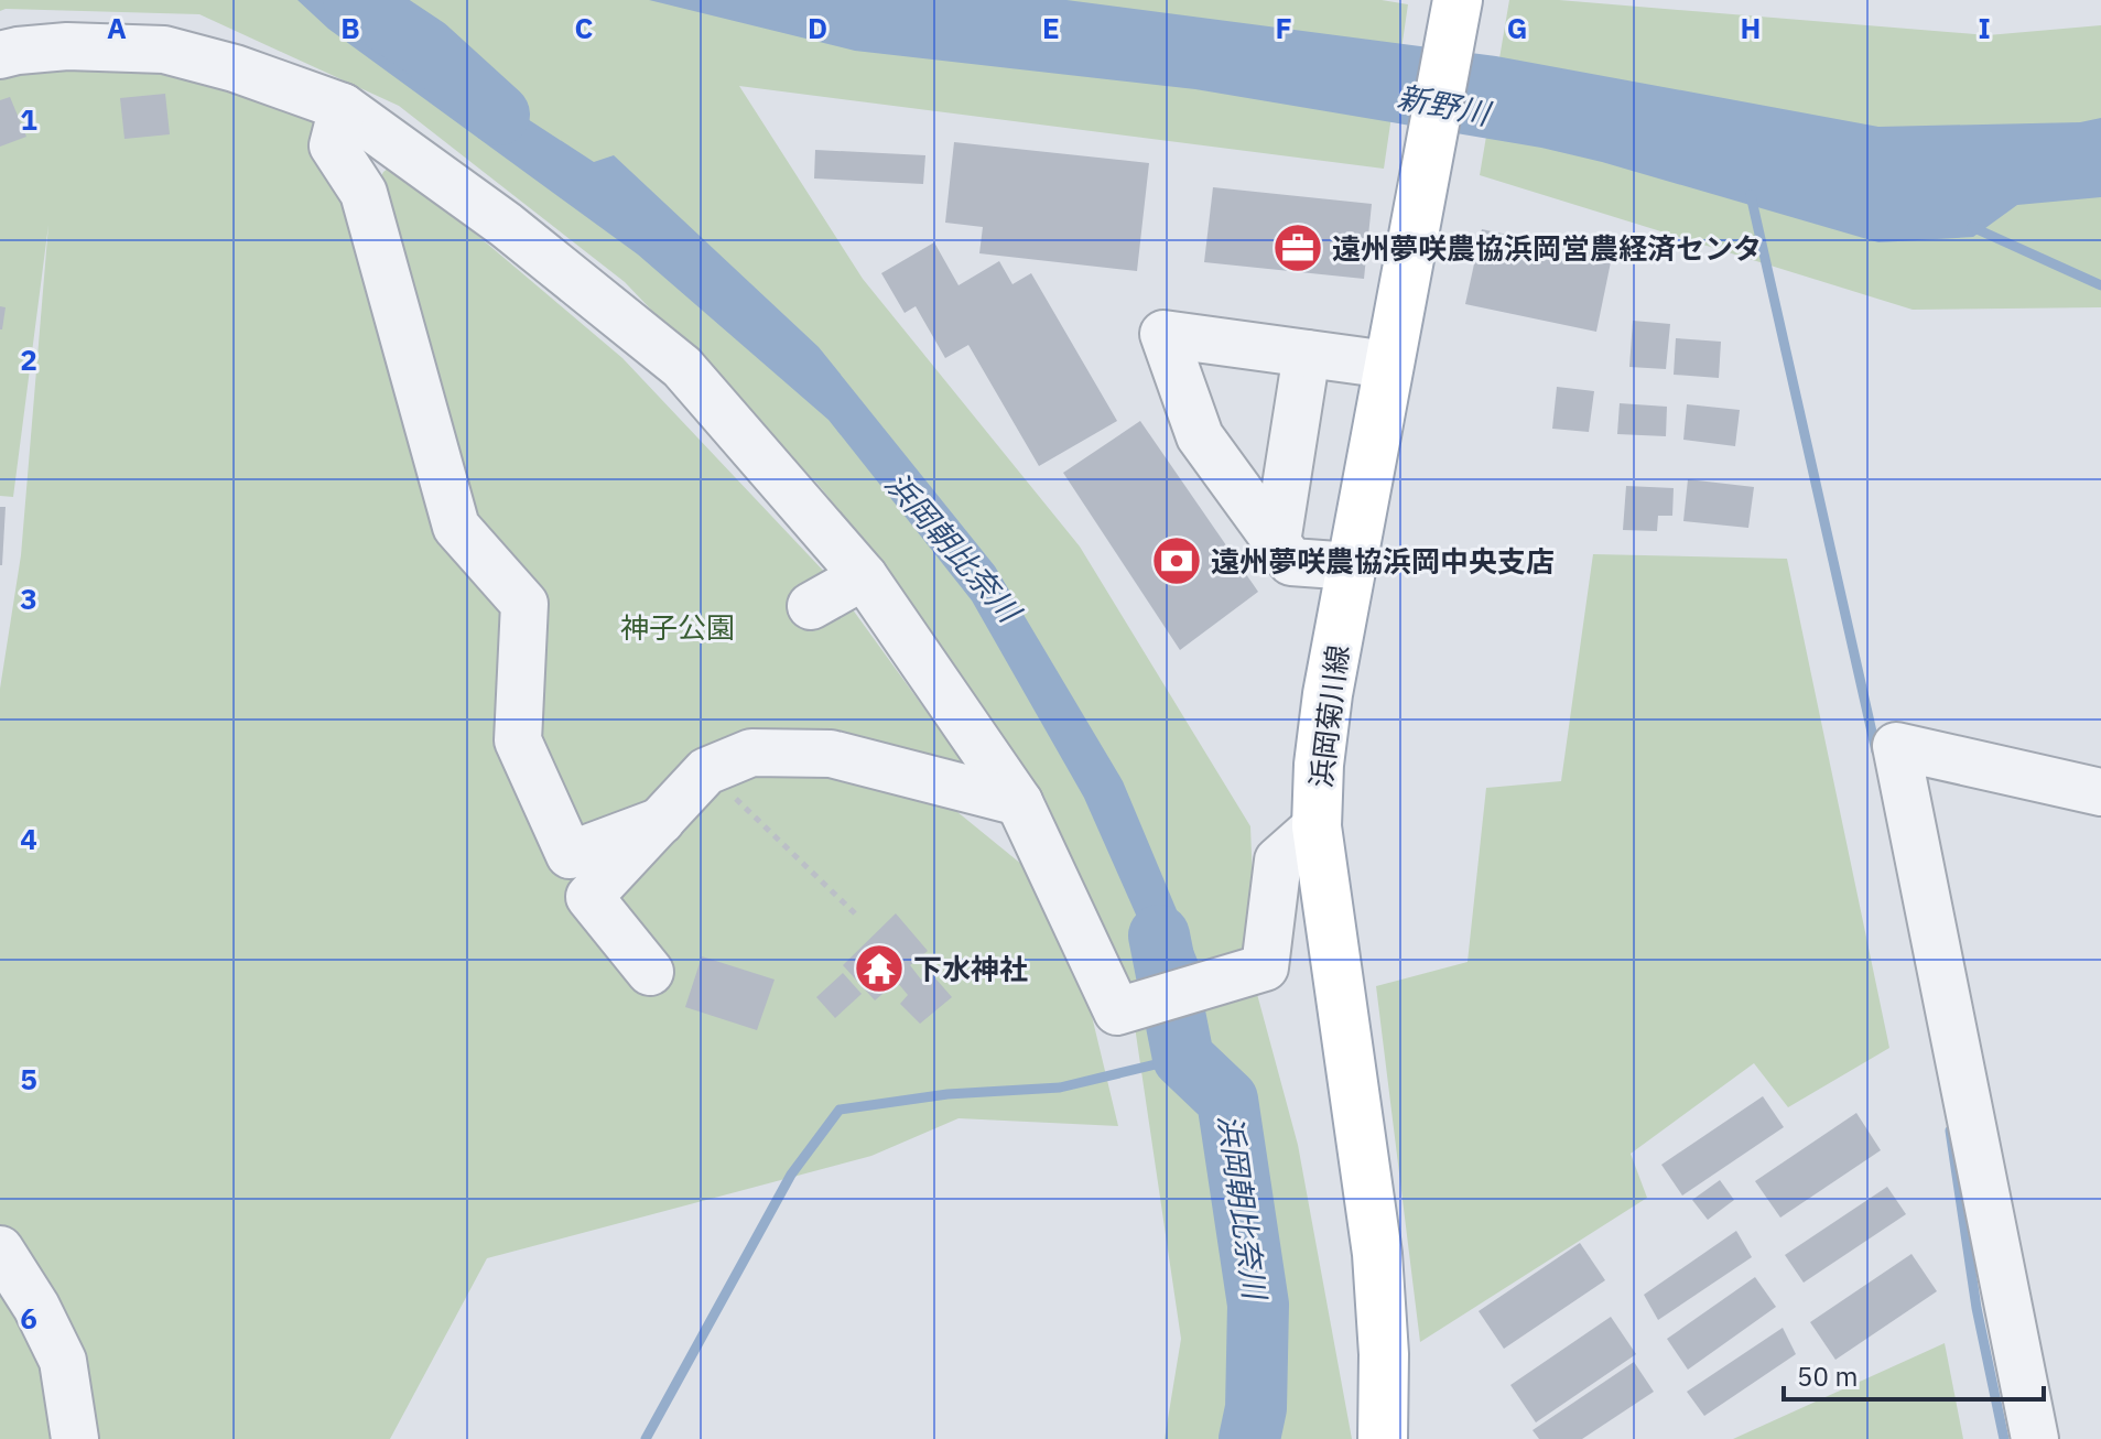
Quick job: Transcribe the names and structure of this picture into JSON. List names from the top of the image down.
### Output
{
  "streets": {
    "main road": ["浜岡菊川線"]
  },
  "water": ["新野川", "浜岡朝比奈川"],
  "parks": ["神子公園"],
  "places": {
    "office": ["遠州夢咲農協浜岡営農経済センタ"],
    "bank": ["遠州夢咲農協浜岡中央支店"],
    "temple": ["下水神社"]
  },
  "scale_bar": "50 m",
  "grid": {
    "columns": [
      "A",
      "B",
      "C",
      "D",
      "E",
      "F",
      "G",
      "H",
      "I"
    ],
    "rows": [
      "1",
      "2",
      "3",
      "4",
      "5",
      "6"
    ]
  }
}
